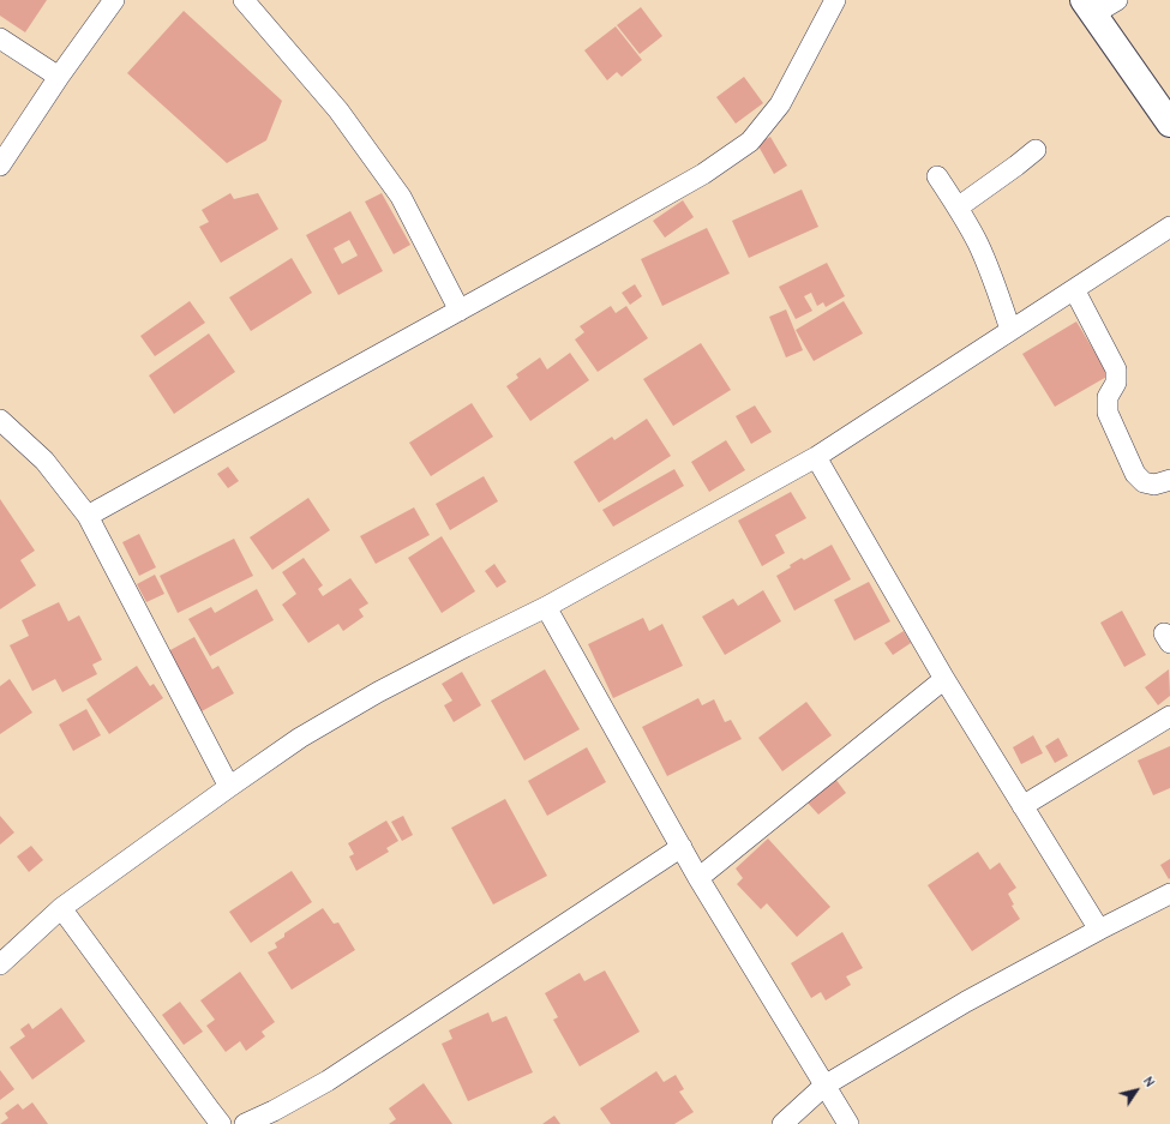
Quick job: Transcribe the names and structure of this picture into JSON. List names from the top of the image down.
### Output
{
  "north": "top right"
}
